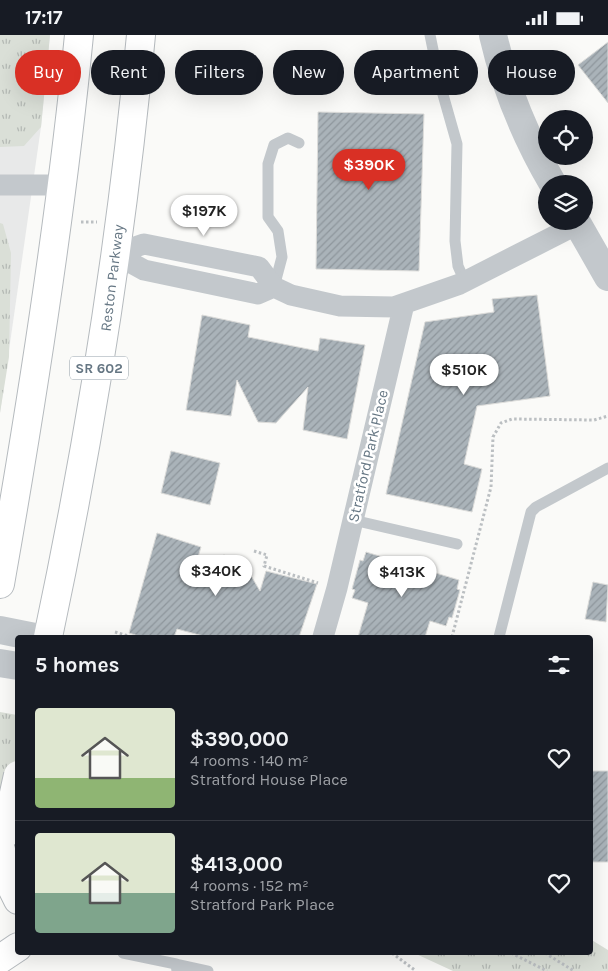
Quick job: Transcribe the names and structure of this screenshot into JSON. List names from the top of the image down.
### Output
{
  "streets": {
    "main road": ["Reston Parkway", "SR 602"],
    "street": ["Stratford Park Place"]
  },
  "page": {
    "status": "17:17",
    "chip": [
      "Buy",
      "Rent",
      "Filters",
      "New",
      "Apartment",
      "House"
    ],
    "price": [
      "$390K",
      "$197K",
      "$510K",
      "$340K",
      "$413K"
    ],
    "heading": "5 homes",
    "list": [
      {
        "name": "$390,000",
        "note": "4 rooms · 140 m² · Stratford House Place"
      },
      {
        "name": "$413,000",
        "note": "4 rooms · 152 m² · Stratford Park Place"
      }
    ]
  }
}
